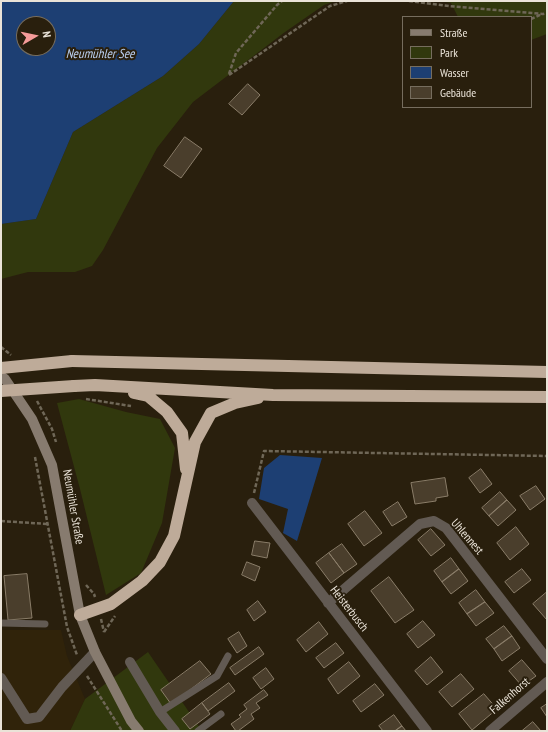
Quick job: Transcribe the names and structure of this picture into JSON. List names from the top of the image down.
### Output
{
  "streets": {
    "main road": ["Neumühler Straße"],
    "street": ["Uhlennest", "Heisterbusch", "Falkenhorst"]
  },
  "crossings": [
    ["Uhlennest", "Heisterbusch"]
  ],
  "water": ["Neumühler See"],
  "legend": [
    "Straße",
    "Park",
    "Wasser",
    "Gebäude"
  ],
  "north": "right"
}
